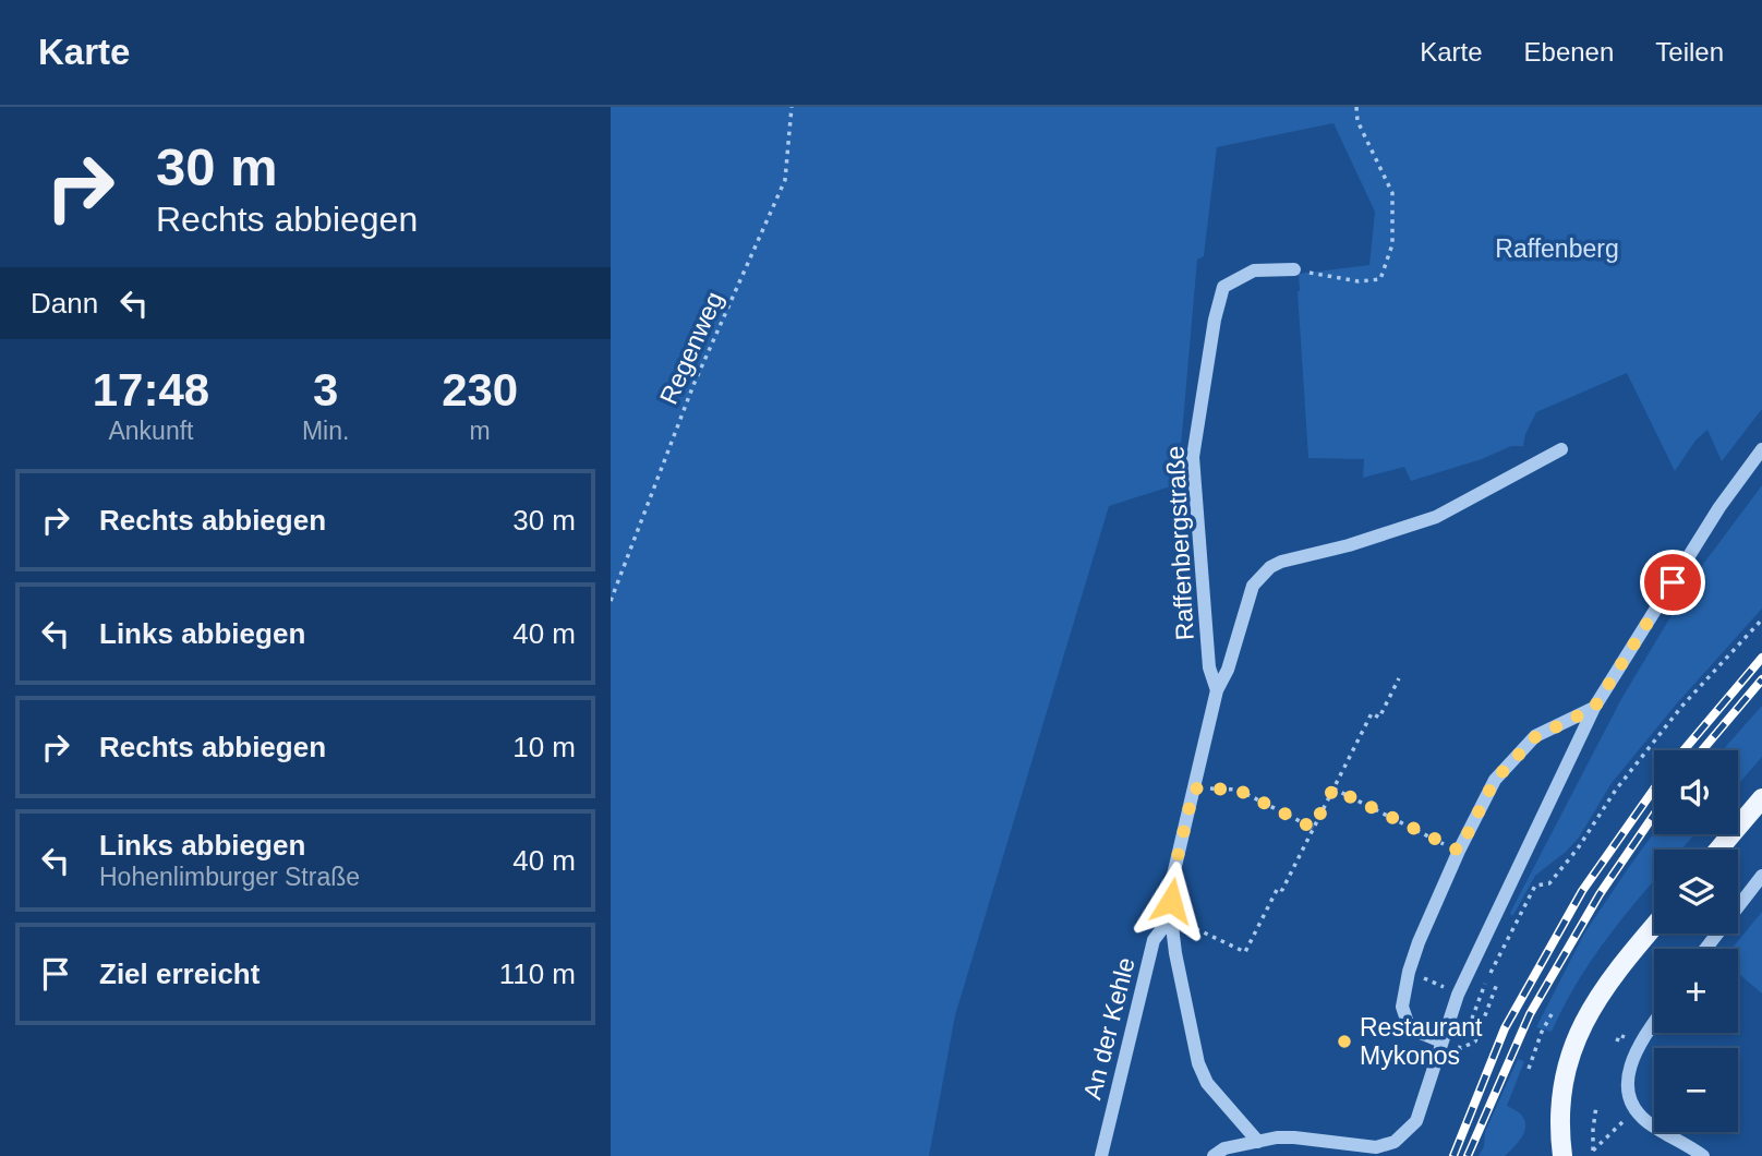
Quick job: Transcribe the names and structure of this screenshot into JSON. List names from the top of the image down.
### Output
{
  "streets": {
    "street": ["Raffenbergstraße", "An der Kehle"],
    "path": ["Regenweg"]
  },
  "crossings": [
    ["Raffenbergstraße", "An der Kehle"]
  ],
  "parks": ["Raffenberg"],
  "places": ["Restaurant Mykonos"],
  "page": {
    "header": "Karte",
    "nav": ["Karte", "Ebenen", "Teilen"],
    "turn": ["30 m", "Rechts abbiegen"],
    "then": "Dann",
    "eta": [
      "17:48",
      "Ankunft",
      "3",
      "Min.",
      "230",
      "m"
    ],
    "list": [
      {
        "name": "Rechts abbiegen",
        "value": "30 m"
      },
      {
        "name": "Links abbiegen",
        "value": "40 m"
      },
      {
        "name": "Rechts abbiegen",
        "value": "10 m"
      },
      {
        "name": "Links abbiegen",
        "note": "Hohenlimburger Straße",
        "value": "40 m"
      },
      {
        "name": "Ziel erreicht",
        "value": "110 m"
      }
    ],
    "map_buttons": ["+", "−"]
  }
}
